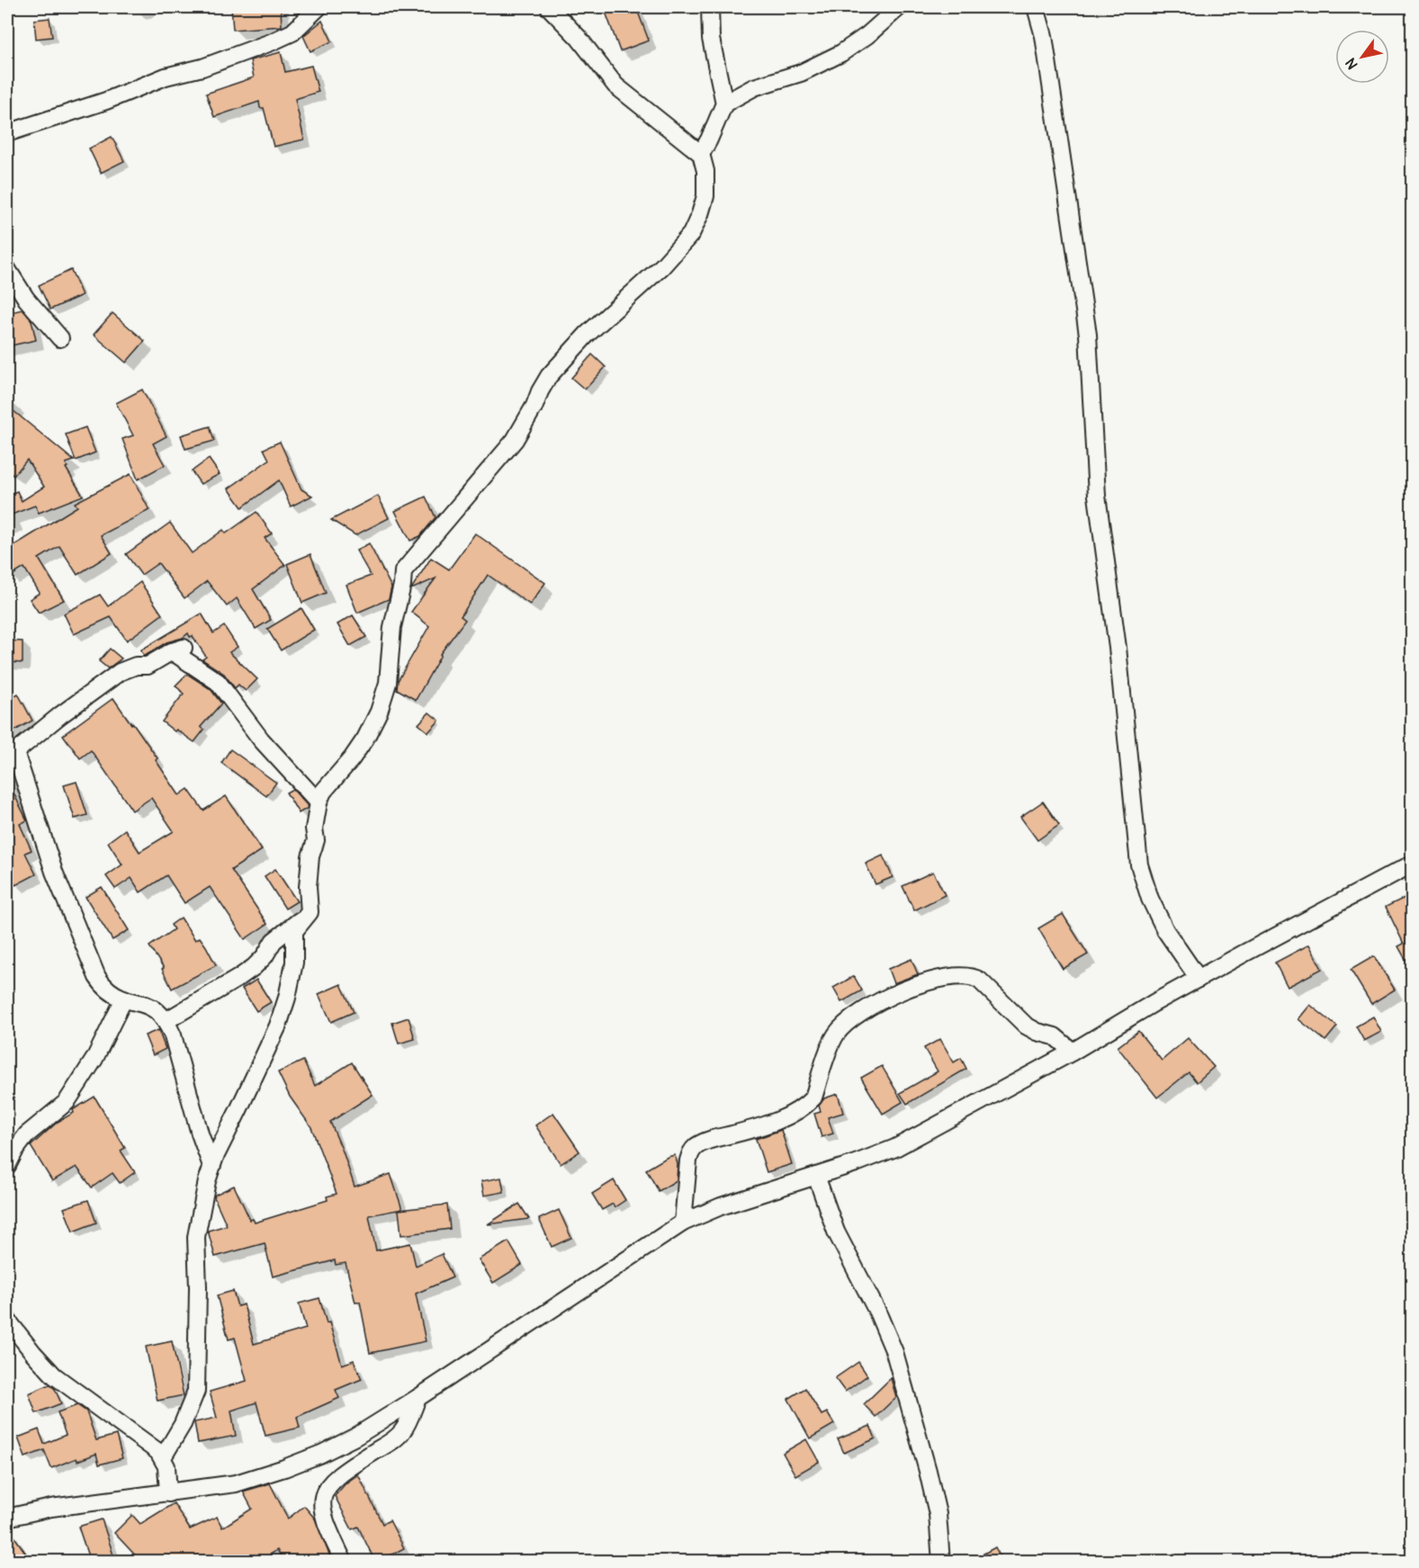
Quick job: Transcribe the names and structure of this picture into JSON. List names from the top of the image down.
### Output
{
  "north": "bottom left"
}
